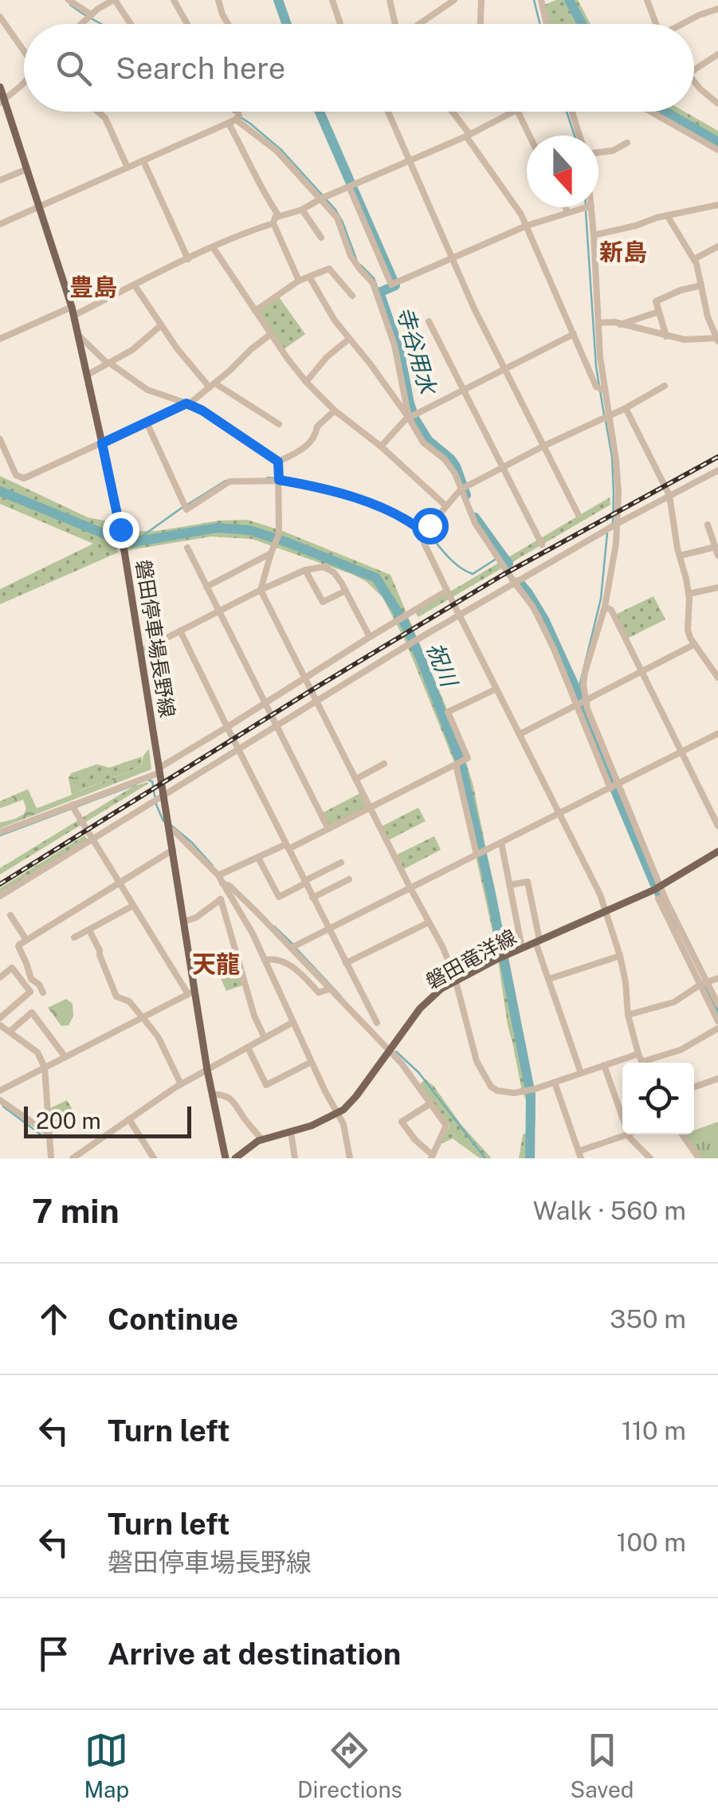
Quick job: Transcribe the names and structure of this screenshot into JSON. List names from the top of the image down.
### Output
{
  "streets": {
    "main road": ["磐田停車場長野線", "磐田竜洋線"]
  },
  "districts": ["新島", "豊島", "天龍"],
  "water": ["寺谷用水", "祝川"],
  "scale_bar": "200 m",
  "north": "bottom",
  "page": {
    "search": "Search here",
    "scale": "200 m",
    "heading": ["7 min", "Walk · 560 m"],
    "list": [
      ["Continue", "350 m"],
      ["Turn left", "110 m"],
      ["Turn left", "磐田停車場長野線", "100 m"],
      "Arrive at destination"
    ],
    "nav": ["Map", "Directions", "Saved"]
  }
}
